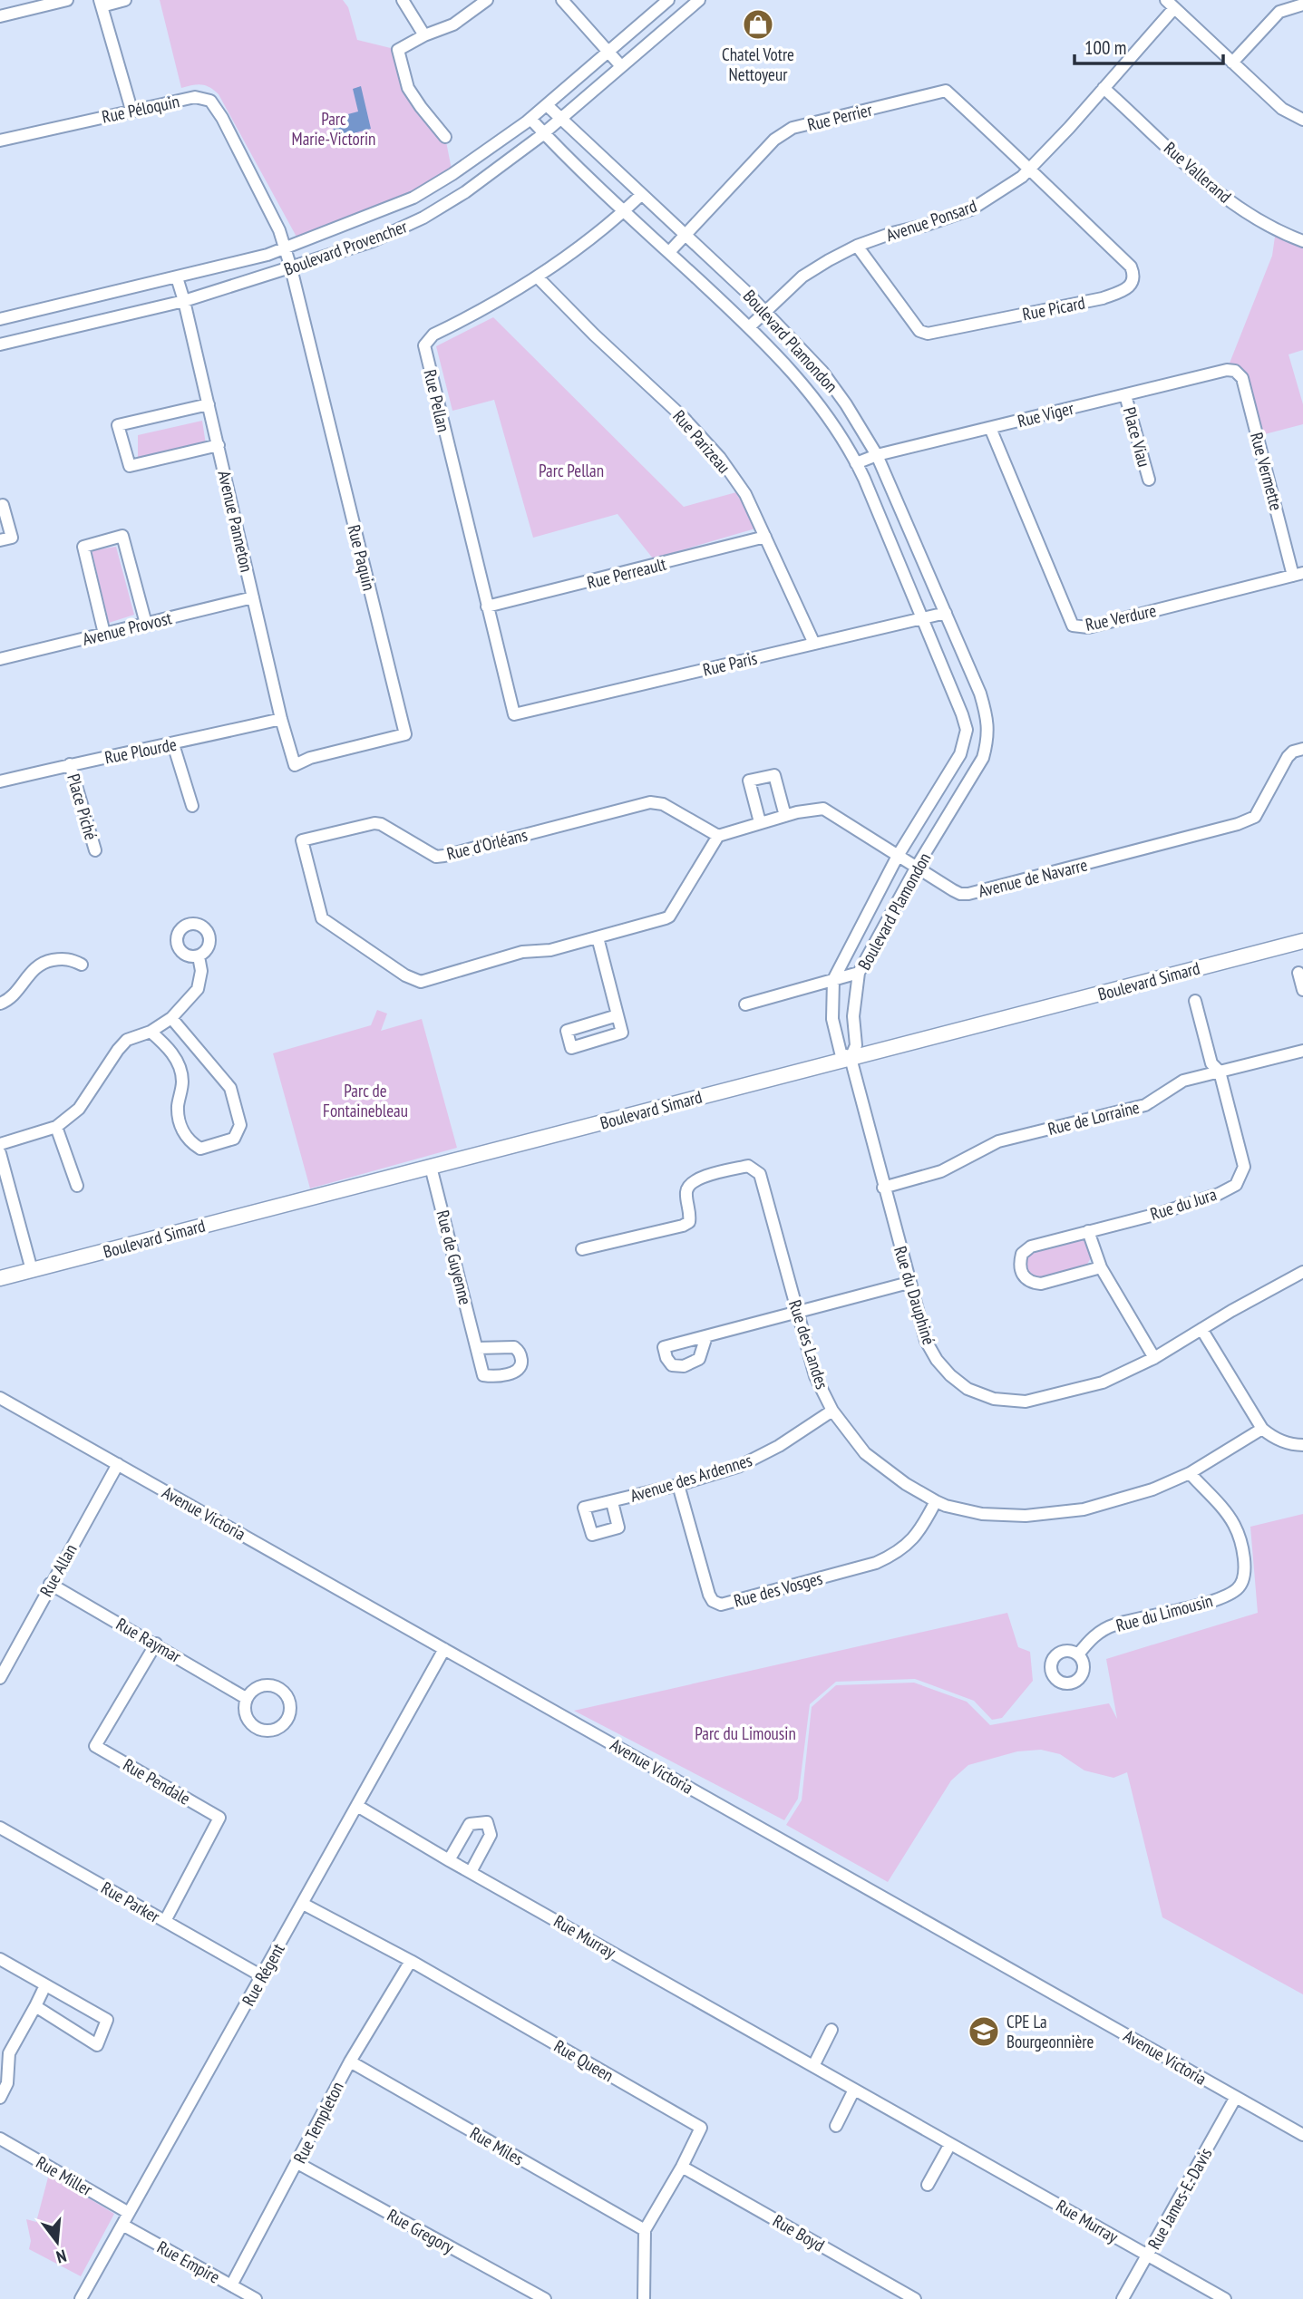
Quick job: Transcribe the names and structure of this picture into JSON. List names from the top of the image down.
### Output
{
  "streets": {
    "main road": ["Boulevard Simard"],
    "street": [
      "Rue Péloquin",
      "Rue Perrier",
      "Rue Vallerand",
      "Avenue Ponsard",
      "Boulevard Provencher",
      "Rue Picard",
      "Boulevard Plamondon",
      "Rue Pellan",
      "Rue Viger",
      "Place Viau",
      "Rue Parizeau",
      "Rue Vermette",
      "Avenue Panneton",
      "Rue Paquin",
      "Rue Perreault",
      "Rue Verdure",
      "Avenue Provost",
      "Rue Paris",
      "Rue Plourde",
      "Place Piché",
      "Rue d'Orléans",
      "Avenue de Navarre",
      "Rue de Lorraine",
      "Rue du Jura",
      "Rue de Guyenne",
      "Rue du Dauphiné",
      "Rue des Landes",
      "Avenue des Ardennes",
      "Avenue Victoria",
      "Rue Allan",
      "Rue des Vosges",
      "Rue du Limousin",
      "Rue Raymar",
      "Rue Pendale",
      "Rue Parker",
      "Rue Murray",
      "Rue Régent",
      "Rue Queen",
      "Rue Templeton",
      "Rue Miles",
      "Rue Miller",
      "Rue James-E.-Davis",
      "Rue Gregory",
      "Rue Boyd",
      "Rue Empire"
    ]
  },
  "crossings": [
    ["Rue Péloquin", "Boulevard Provencher"],
    ["Rue Péloquin", "Rue Paquin"],
    ["Rue Perrier", "Avenue Ponsard"],
    ["Rue Perrier", "Rue Picard"],
    ["Rue Perrier", "Boulevard Plamondon"],
    ["Rue Vallerand", "Avenue Ponsard"],
    ["Avenue Ponsard", "Rue Picard"],
    ["Avenue Ponsard", "Boulevard Plamondon"],
    ["Boulevard Provencher", "Boulevard Plamondon"],
    ["Boulevard Provencher", "Avenue Panneton"],
    ["Boulevard Provencher", "Rue Paquin"],
    ["Boulevard Plamondon", "Rue Pellan"],
    ["Boulevard Plamondon", "Rue Viger"],
    ["Boulevard Plamondon", "Rue Paris"],
    ["Boulevard Plamondon", "Avenue de Navarre"],
    ["Boulevard Plamondon", "Boulevard Simard"],
    ["Boulevard Plamondon", "Rue du Dauphiné"],
    ["Rue Pellan", "Rue Parizeau"],
    ["Rue Pellan", "Rue Perreault"],
    ["Rue Pellan", "Rue Paris"],
    ["Rue Viger", "Place Viau"],
    ["Rue Viger", "Rue Vermette"],
    ["Rue Viger", "Rue Verdure"],
    ["Rue Parizeau", "Rue Perreault"],
    ["Rue Parizeau", "Rue Paris"],
    ["Rue Vermette", "Rue Verdure"],
    ["Avenue Panneton", "Rue Paquin"],
    ["Avenue Panneton", "Avenue Provost"],
    ["Avenue Panneton", "Rue Plourde"],
    ["Rue Plourde", "Place Piché"],
    ["Rue d'Orléans", "Avenue de Navarre"],
    ["Boulevard Simard", "Rue de Guyenne"],
    ["Boulevard Simard", "Rue du Dauphiné"],
    ["Rue de Lorraine", "Rue du Jura"],
    ["Rue de Lorraine", "Rue du Dauphiné"],
    ["Rue des Landes", "Avenue des Ardennes"],
    ["Rue des Landes", "Rue des Vosges"],
    ["Rue des Landes", "Rue du Limousin"],
    ["Avenue des Ardennes", "Rue des Vosges"],
    ["Avenue Victoria", "Rue Allan"],
    ["Avenue Victoria", "Rue Régent"],
    ["Avenue Victoria", "Rue James-E.-Davis"],
    ["Rue Allan", "Rue Raymar"],
    ["Rue Raymar", "Rue Pendale"],
    ["Rue Pendale", "Rue Parker"],
    ["Rue Parker", "Rue Régent"],
    ["Rue Murray", "Rue Régent"],
    ["Rue Murray", "Rue James-E.-Davis"],
    ["Rue Régent", "Rue Queen"],
    ["Rue Régent", "Rue Miller"],
    ["Rue Régent", "Rue Empire"],
    ["Rue Queen", "Rue Templeton"],
    ["Rue Queen", "Rue Miles"],
    ["Rue Queen", "Rue Boyd"],
    ["Rue Templeton", "Rue Miles"],
    ["Rue Templeton", "Rue Gregory"],
    ["Rue Templeton", "Rue Empire"]
  ],
  "parks": [
    "Parc Marie-Victorin",
    "Parc Pellan",
    "Parc de Fontainebleau",
    "Parc du Limousin"
  ],
  "places": {
    "shop": ["Chatel Votre Nettoyeur"],
    "school or university": ["CPE La Bourgeonnière"]
  },
  "scale_bar": "100 m",
  "north": "bottom"
}
